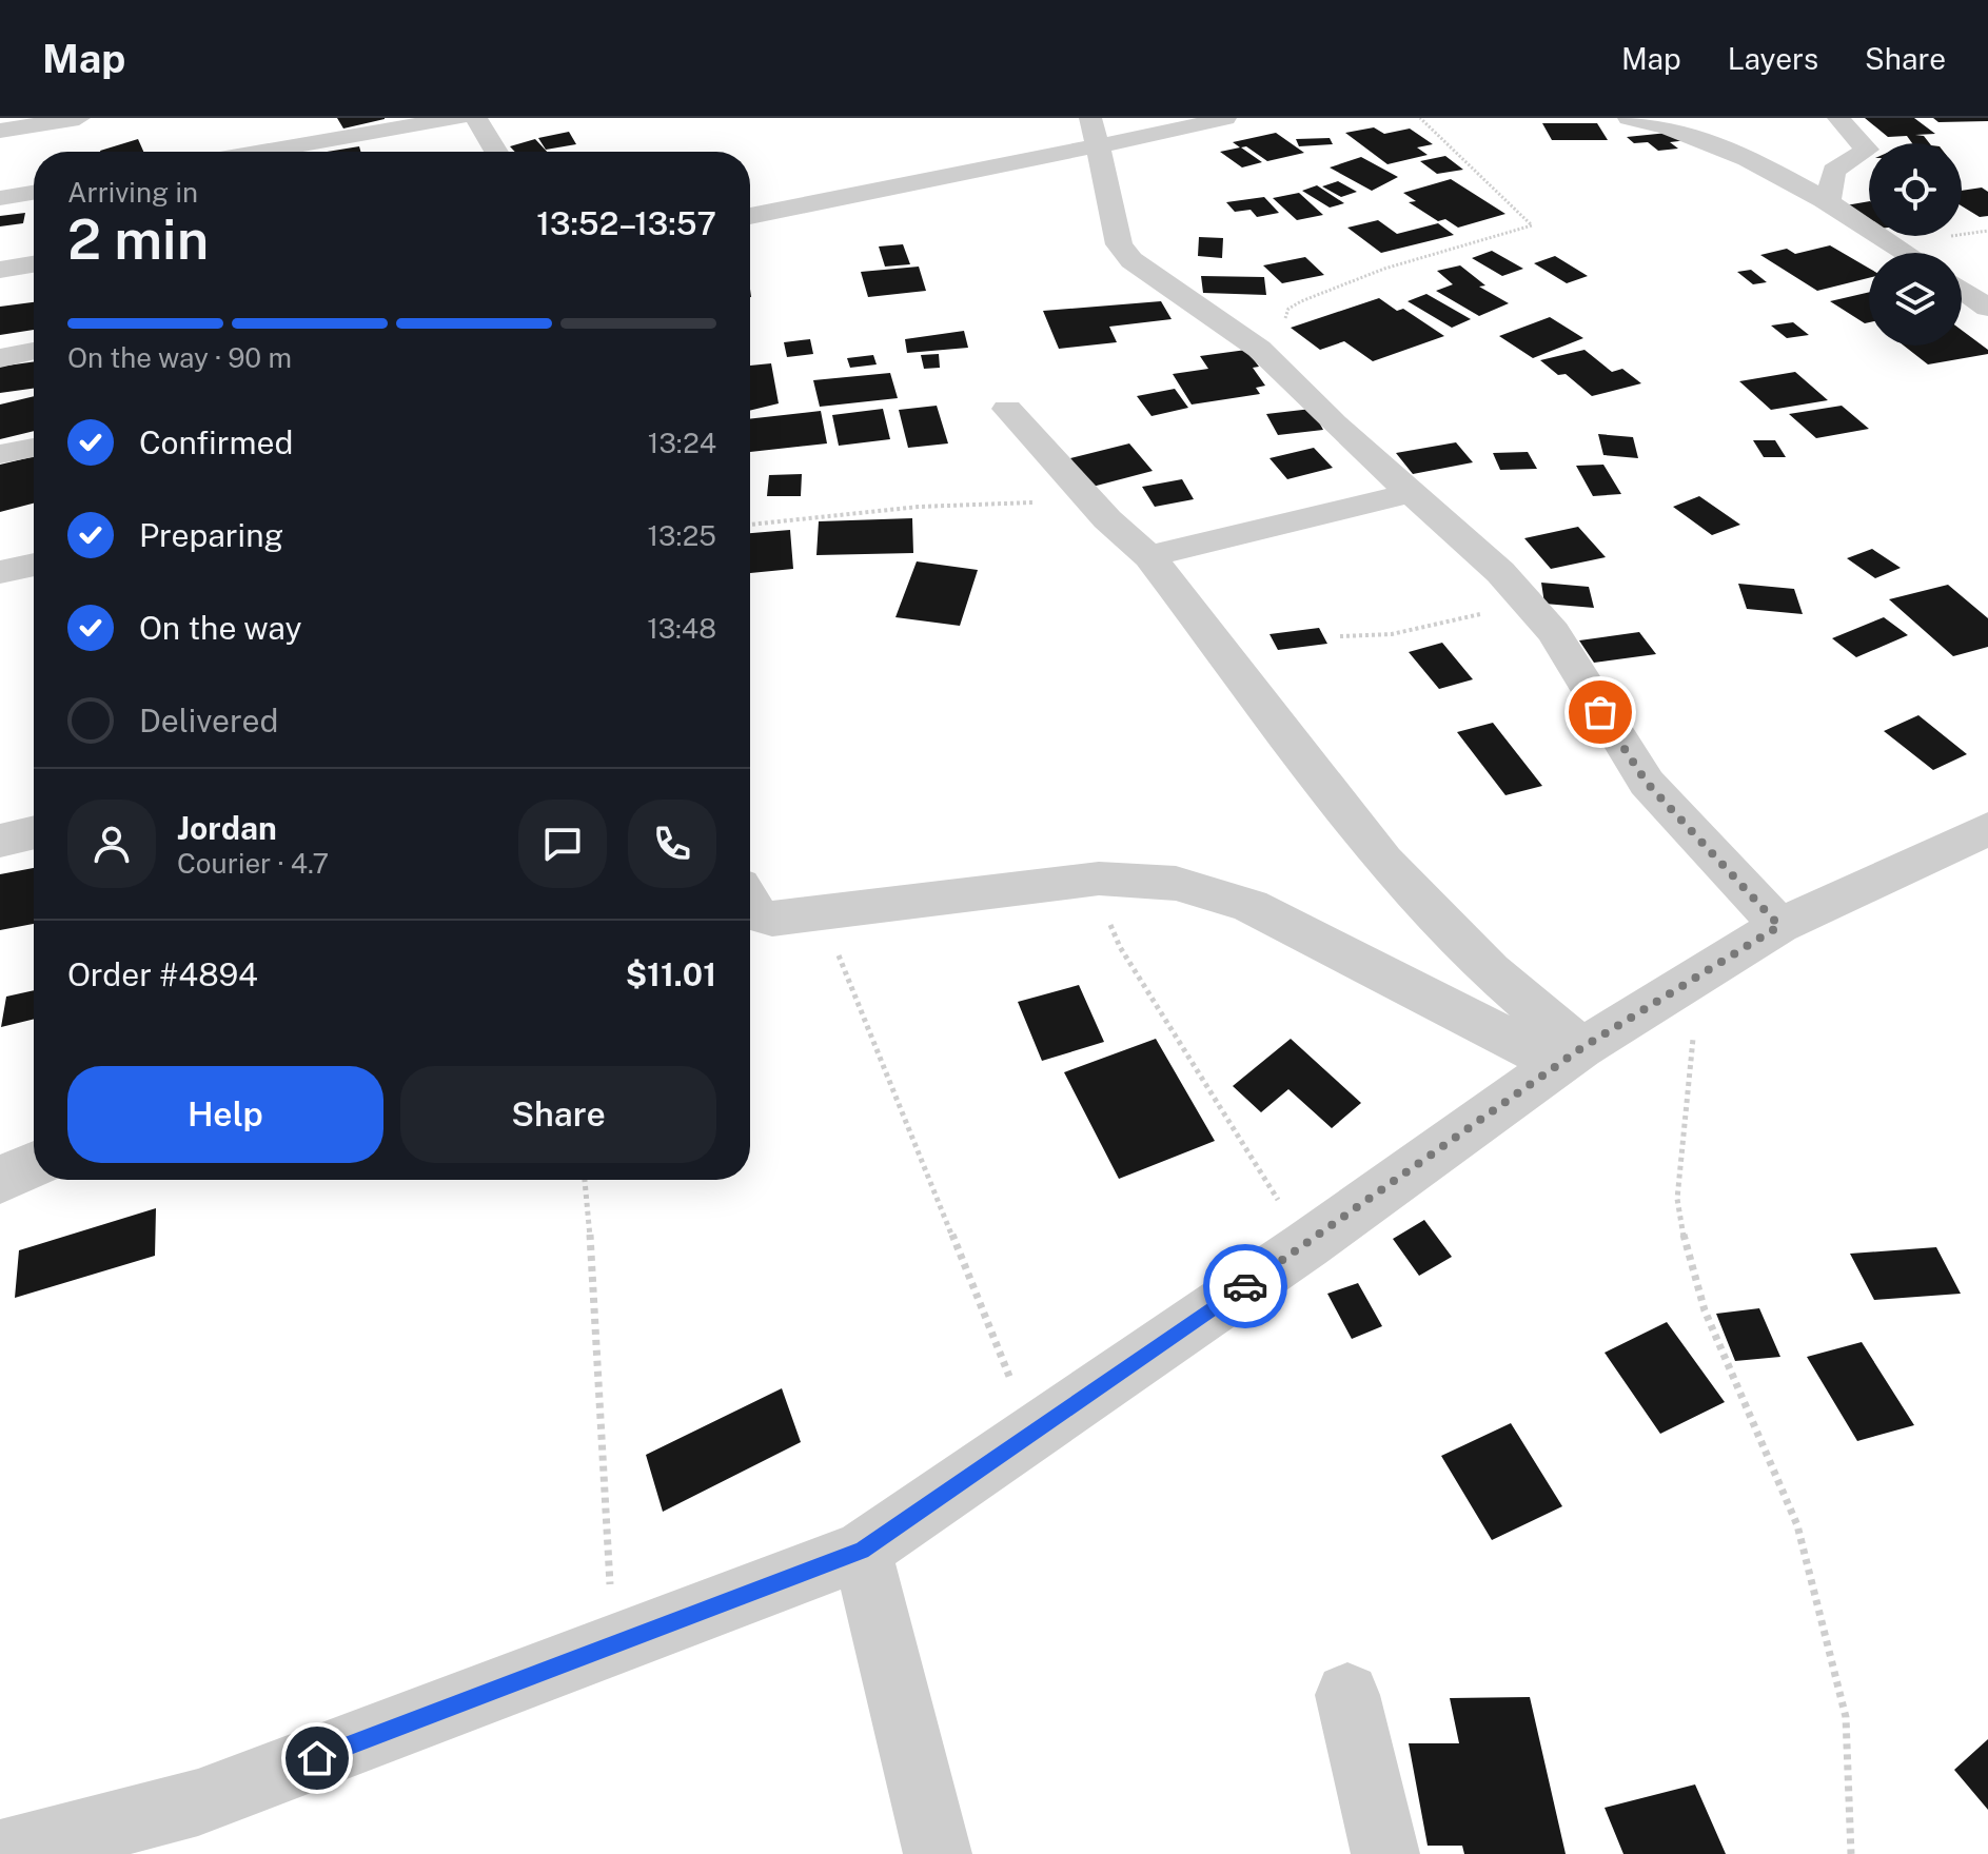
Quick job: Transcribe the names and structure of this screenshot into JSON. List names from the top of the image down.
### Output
{
  "page": {
    "header": "Map",
    "nav": ["Map", "Layers", "Share"],
    "heading": ["2 min", "Arriving in", "13:52–13:57"],
    "panel": [
      "Jordan",
      "Courier · 4.7",
      "Order #4894",
      "$11.01"
    ],
    "bar": "On the way · 90 m",
    "list": [
      ["Confirmed", "13:24"],
      ["Preparing", "13:25"],
      ["On the way", "13:48"],
      "Delivered"
    ],
    "buttons": ["Help", "Share"]
  }
}
